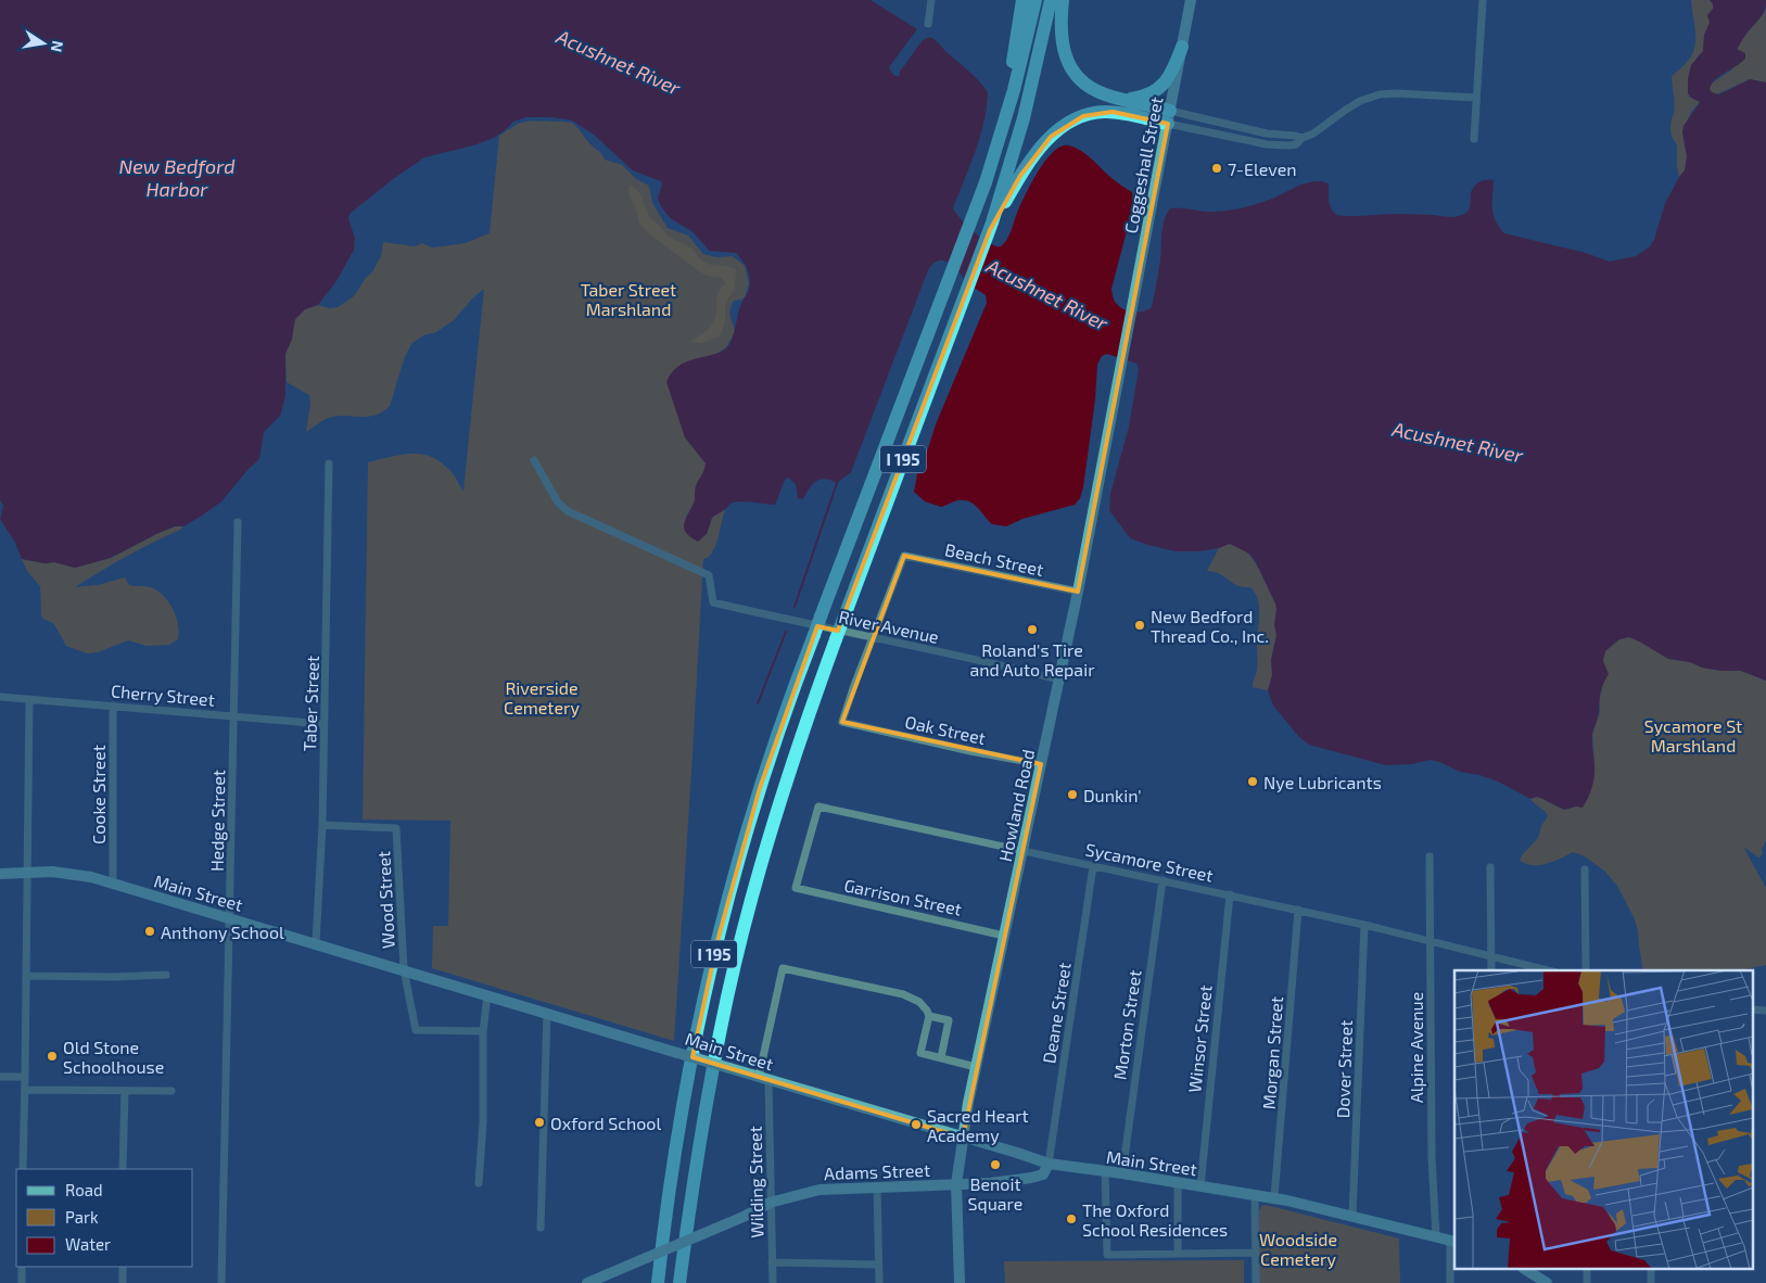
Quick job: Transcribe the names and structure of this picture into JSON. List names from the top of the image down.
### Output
{
  "streets": {
    "highway": ["I 195"],
    "main road": [
      "Coggeshall Street",
      "Howland Road",
      "Main Street",
      "Adams Street"
    ],
    "street": [
      "Beach Street",
      "River Avenue",
      "Cherry Street",
      "Taber Street",
      "Oak Street",
      "Cooke Street",
      "Hedge Street",
      "Sycamore Street",
      "Garrison Street",
      "Wood Street",
      "Deane Street",
      "Morton Street",
      "Winsor Street",
      "Alpine Avenue",
      "Morgan Street",
      "Dover Street",
      "Wilding Street"
    ]
  },
  "crossings": [
    ["Coggeshall Street", "Howland Road"],
    ["Beach Street", "River Avenue"],
    ["Beach Street", "Oak Street"],
    ["Beach Street", "Howland Road"],
    ["River Avenue", "Oak Street"],
    ["River Avenue", "Howland Road"],
    ["Cherry Street", "Taber Street"],
    ["Cherry Street", "Cooke Street"],
    ["Cherry Street", "Hedge Street"],
    ["Taber Street", "Main Street"],
    ["Taber Street", "Wood Street"],
    ["Oak Street", "Howland Road"],
    ["Cooke Street", "Main Street"],
    ["Howland Road", "Sycamore Street"],
    ["Howland Road", "Main Street"],
    ["Howland Road", "Garrison Street"],
    ["Howland Road", "Adams Street"],
    ["Hedge Street", "Main Street"],
    ["Sycamore Street", "Garrison Street"],
    ["Sycamore Street", "Deane Street"],
    ["Sycamore Street", "Morton Street"],
    ["Sycamore Street", "Winsor Street"],
    ["Sycamore Street", "Alpine Avenue"],
    ["Sycamore Street", "Morgan Street"],
    ["Sycamore Street", "Dover Street"],
    ["Main Street", "Wood Street"],
    ["Main Street", "Deane Street"],
    ["Main Street", "Morton Street"],
    ["Main Street", "Winsor Street"],
    ["Main Street", "Alpine Avenue"],
    ["Main Street", "Morgan Street"],
    ["Main Street", "Dover Street"],
    ["Main Street", "Adams Street"],
    ["Main Street", "Wilding Street"],
    ["Deane Street", "Adams Street"],
    ["Adams Street", "Wilding Street"]
  ],
  "water": ["Acushnet River", "New Bedford Harbor"],
  "parks": [
    "Taber Street Marshland",
    "Riverside Cemetery",
    "Sycamore St Marshland",
    "Woodside Cemetery"
  ],
  "places": [
    "7-Eleven",
    "New Bedford Thread Co., Inc.",
    "Roland's Tire and Auto Repair",
    "Nye Lubricants",
    "Dunkin'",
    "Anthony School",
    "Old Stone Schoolhouse",
    "Oxford School",
    "Sacred Heart Academy",
    "Benoit Square",
    "The Oxford School Residences"
  ],
  "legend": ["Road", "Park", "Water"],
  "north": "right"
}
